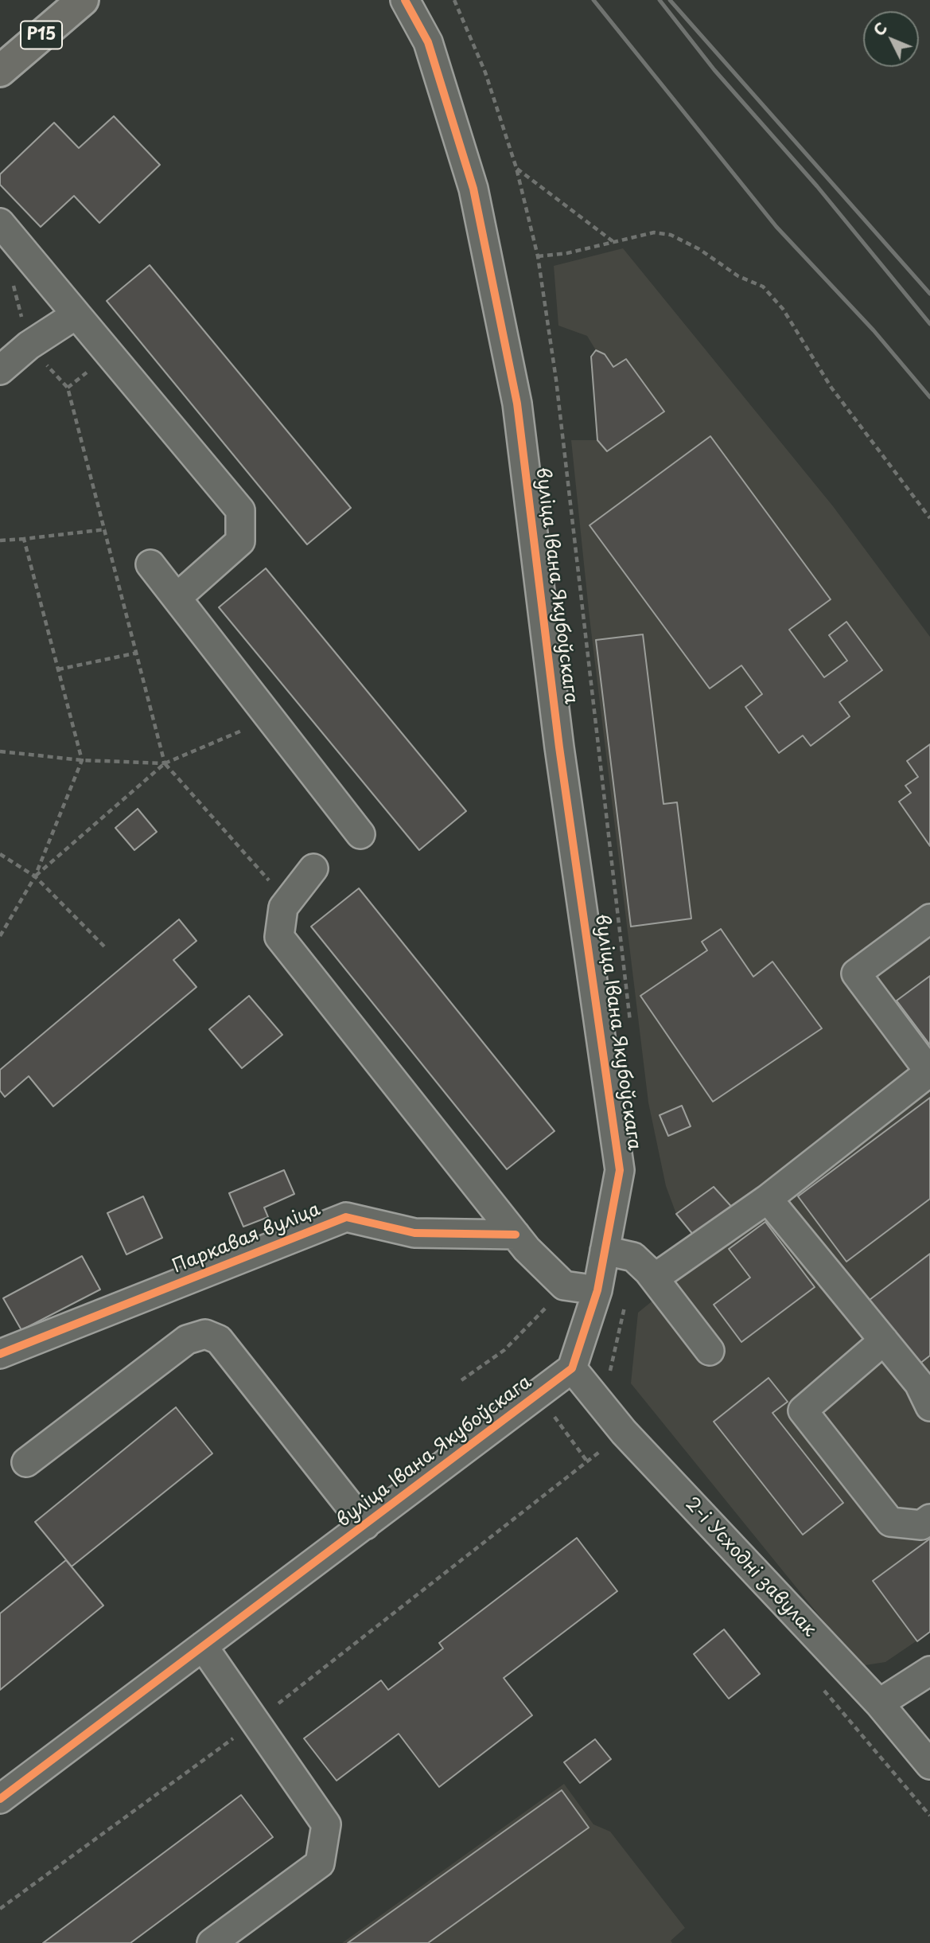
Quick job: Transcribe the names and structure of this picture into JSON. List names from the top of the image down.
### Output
{
  "streets": {
    "main road": ["Р15"],
    "street": ["вуліца Івана Якубоўскага", "Паркавая вуліца", "2-і Усходні завулак"]
  },
  "crossings": [
    ["вуліца Івана Якубоўскага", "2-і Усходні завулак"]
  ],
  "north": "top left"
}
